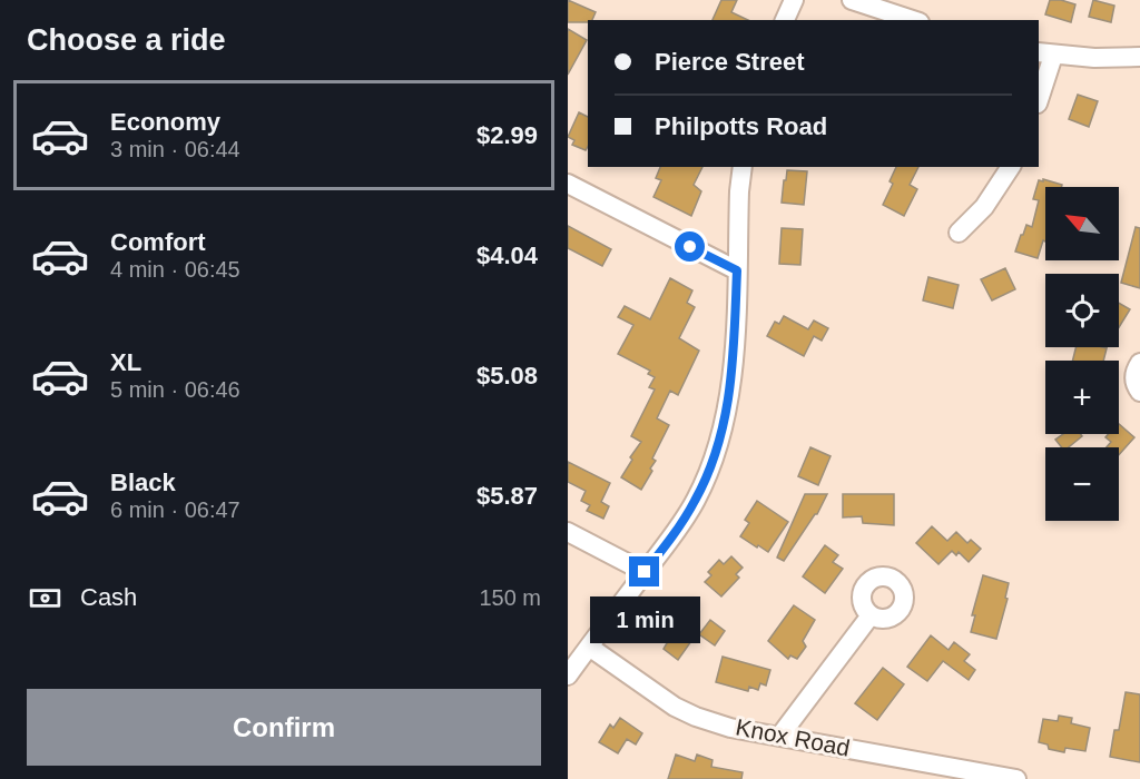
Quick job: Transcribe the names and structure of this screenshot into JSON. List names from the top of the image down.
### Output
{
  "streets": {
    "street": ["Knox Road"]
  },
  "north": "top left",
  "page": {
    "heading": "Choose a ride",
    "banner": ["Pierce Street", "Philpotts Road"],
    "list": [
      {
        "name": "Economy",
        "note": "3 min · 06:44",
        "value": "$2.99"
      },
      {
        "name": "Comfort",
        "note": "4 min · 06:45",
        "value": "$4.04"
      },
      {
        "name": "XL",
        "note": "5 min · 06:46",
        "value": "$5.08"
      },
      {
        "name": "Black",
        "note": "6 min · 06:47",
        "value": "$5.87"
      }
    ],
    "map_buttons": ["+", "−"],
    "pay": ["Cash", "150 m"],
    "bubble": "1 min",
    "buttons": "Confirm"
  }
}
